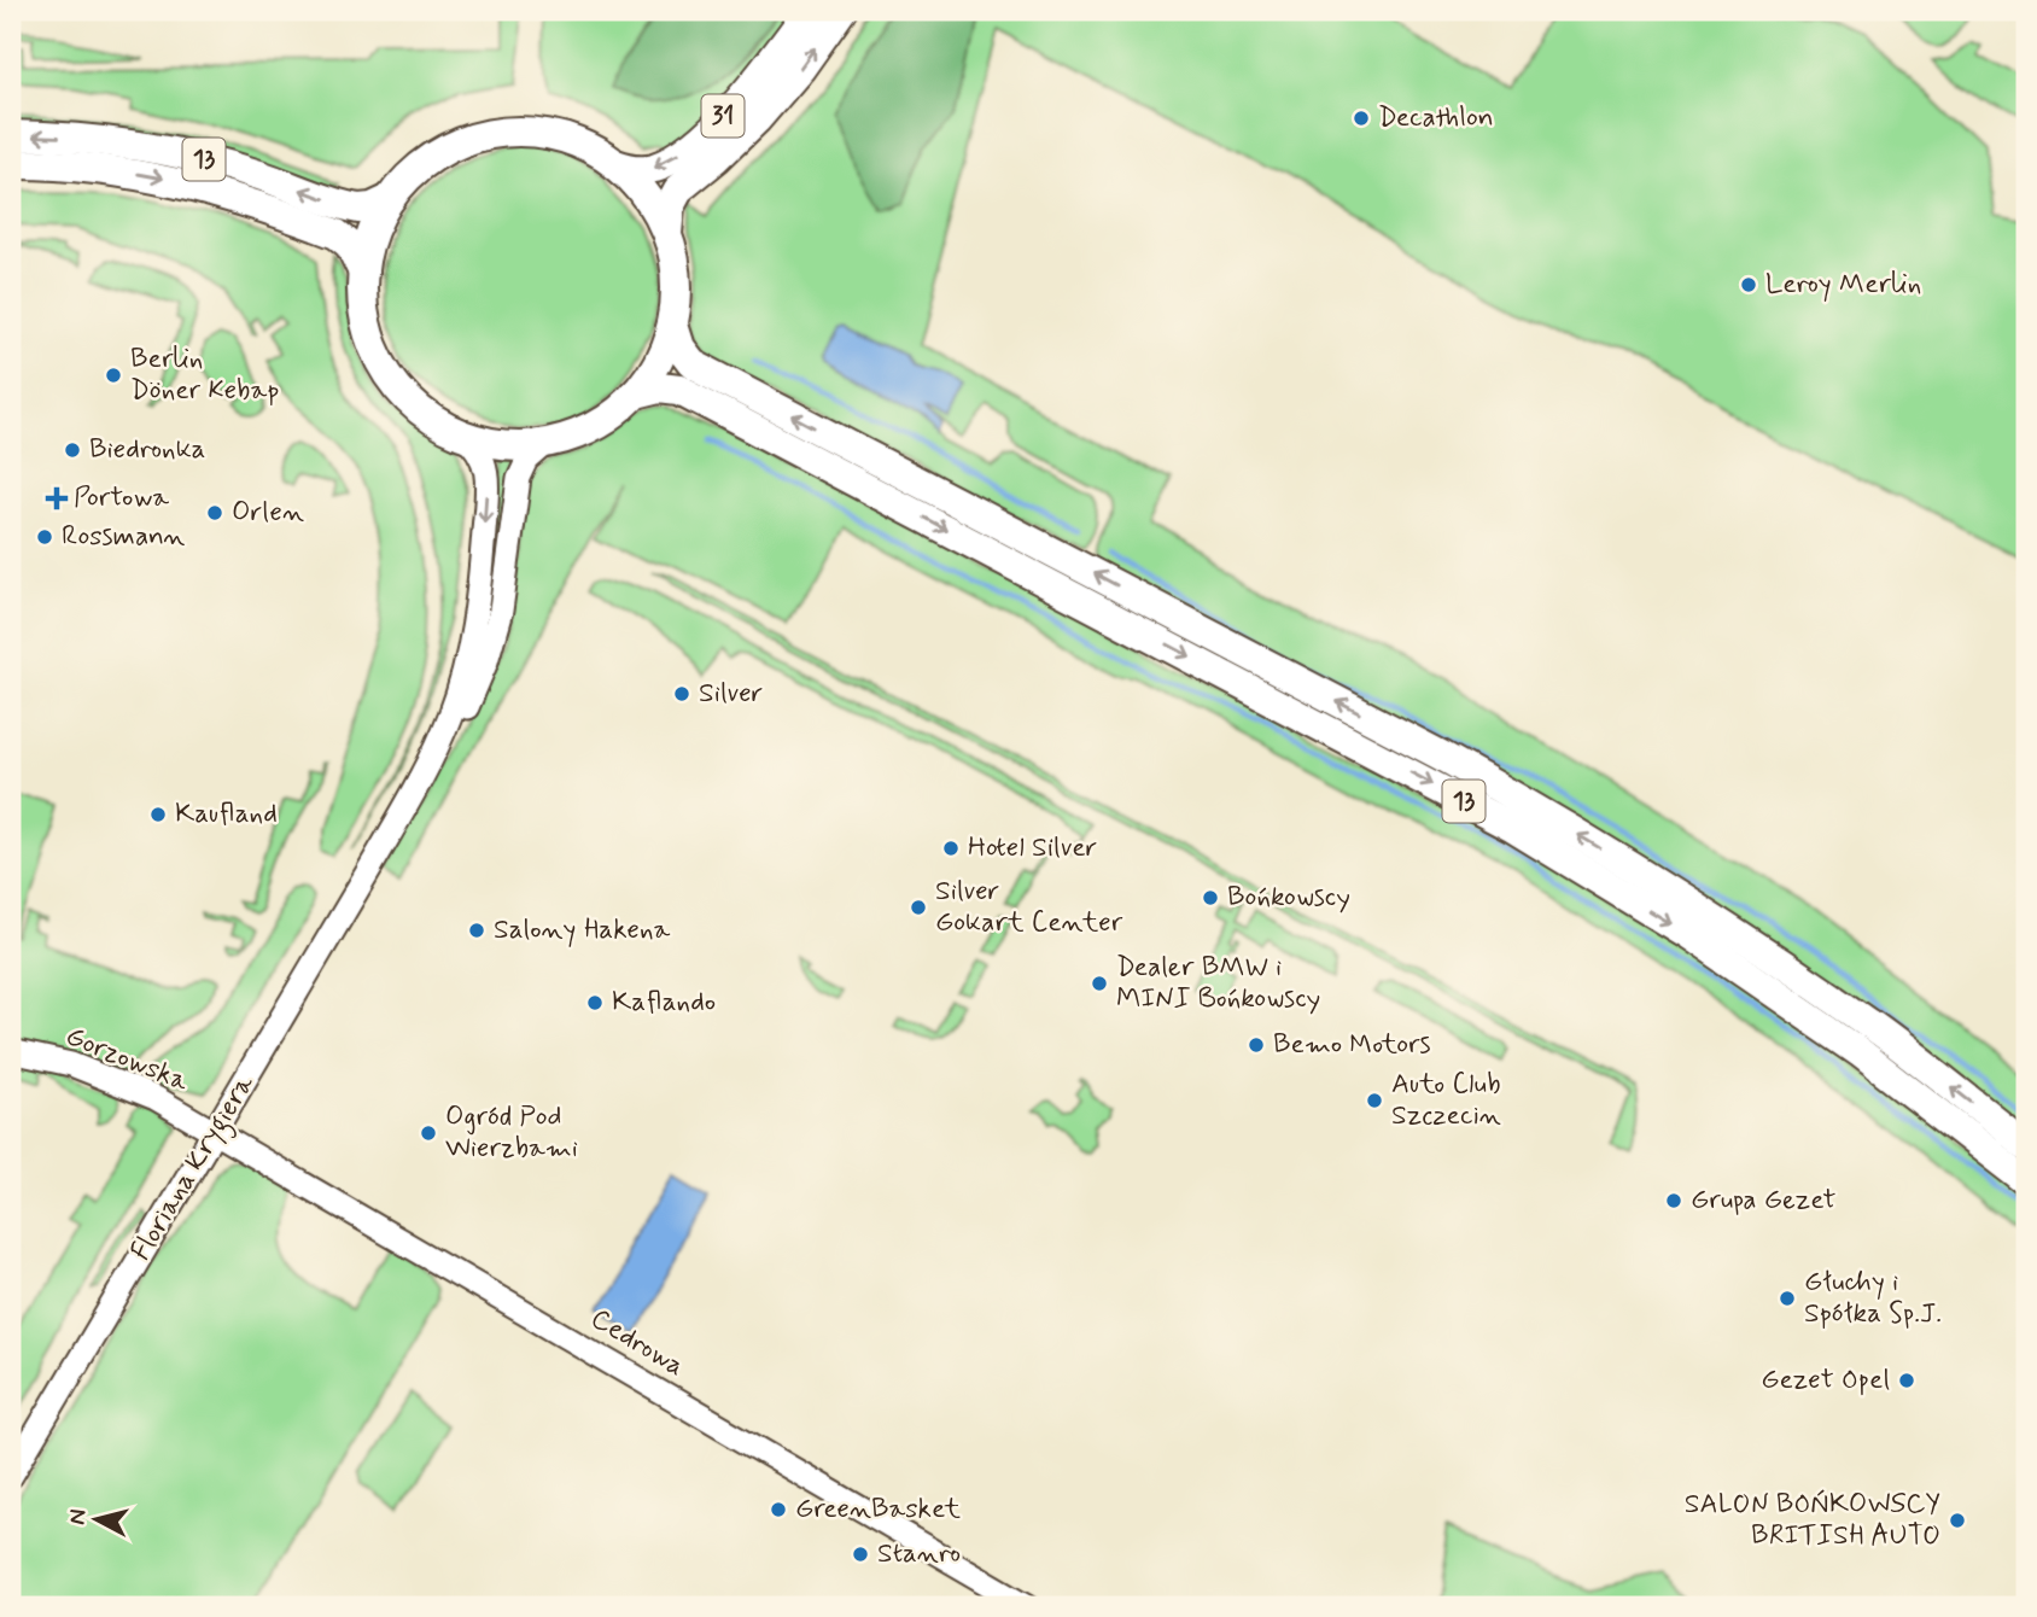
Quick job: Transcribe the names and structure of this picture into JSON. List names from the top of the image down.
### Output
{
  "streets": {
    "main road": ["31", "13"],
    "street": ["Gorzowska", "Floriana Krygiera", "Cedrowa"]
  },
  "crossings": [
    ["Gorzowska", "Floriana Krygiera"],
    ["Gorzowska", "Cedrowa"],
    ["Floriana Krygiera", "Cedrowa"]
  ],
  "places": {
    "other": [
      "Decathlon",
      "Leroy Merlin",
      "Berlin Döner Kebap",
      "Biedronka",
      "Orlen",
      "Rossmann",
      "Silver",
      "Kaufland",
      "Hotel Silver",
      "Bońkowscy",
      "Silver Gokart Center",
      "Salony Hakena",
      "Dealer BMW i MINI Bońkowscy",
      "Kaflando",
      "Bemo Motors",
      "Auto Club Szczecin",
      "Ogród Pod Wierzbami",
      "Grupa Gezet",
      "Głuchy i Spółka Sp.J.",
      "Gezet Opel",
      "GreenBasket",
      "SALON BOŃKOWSCY BRITISH AUTO",
      "Stanro"
    ],
    "health": ["Portowa"]
  },
  "north": "left"
}
